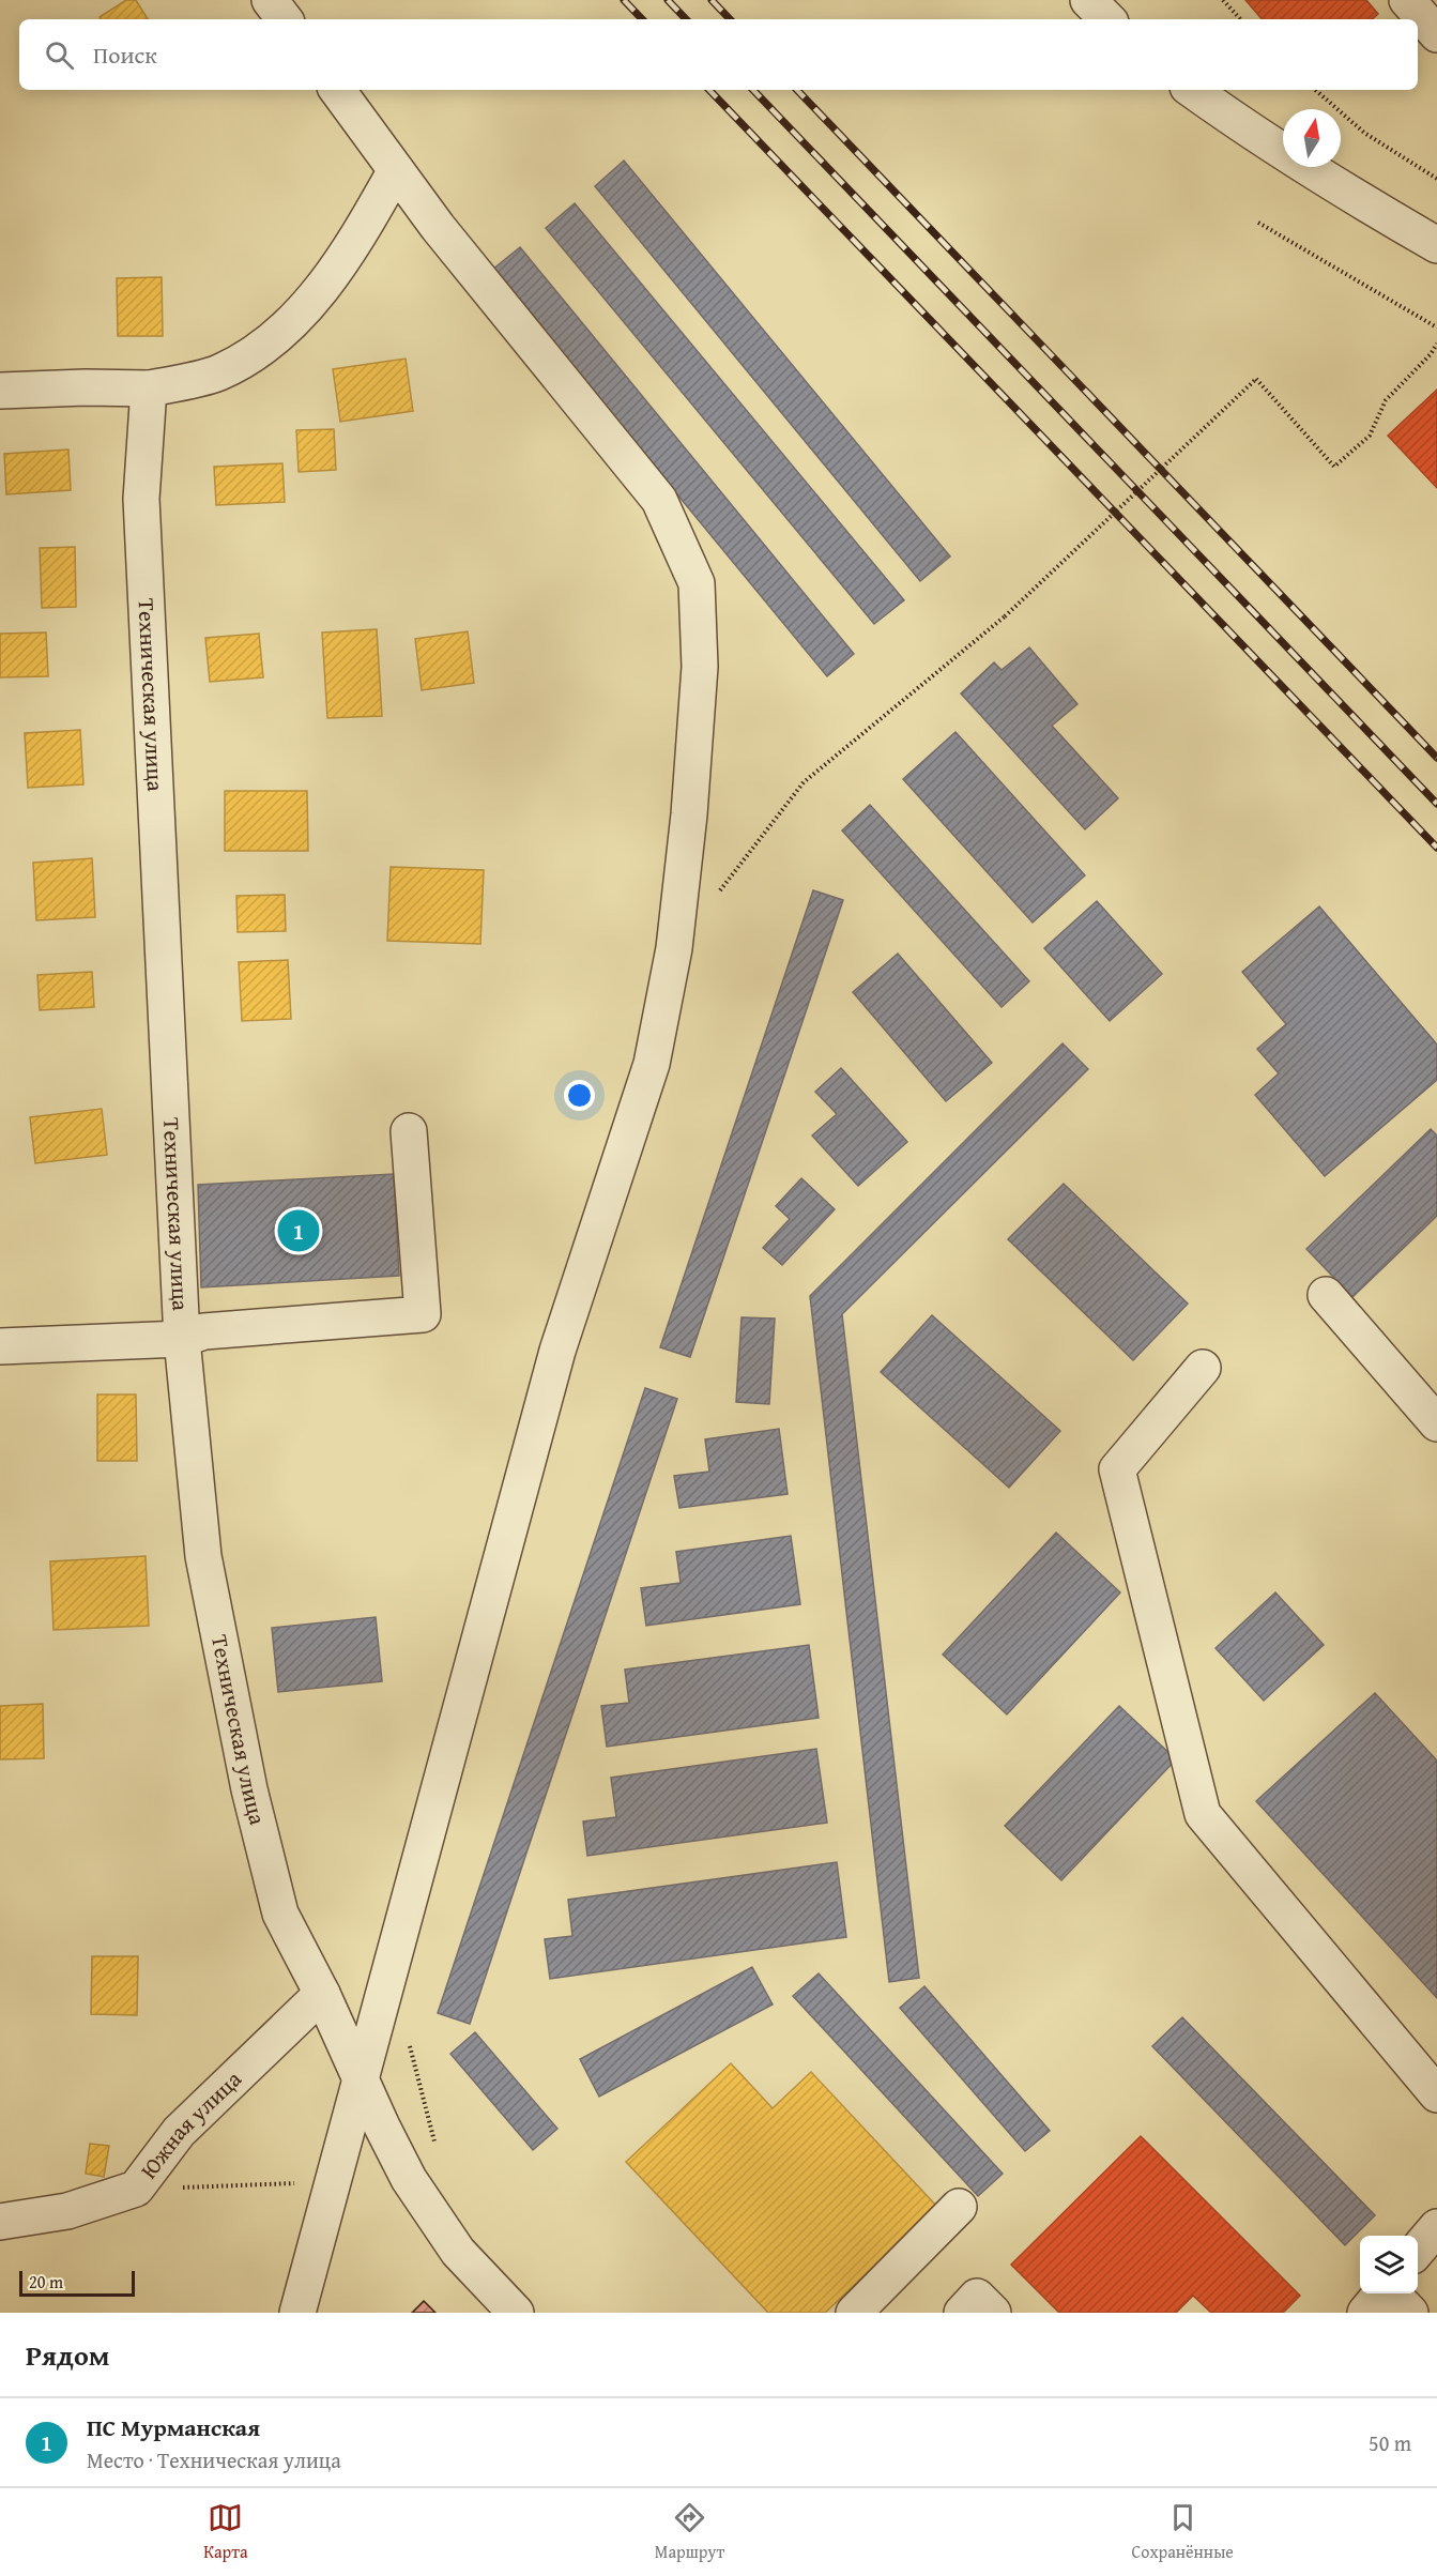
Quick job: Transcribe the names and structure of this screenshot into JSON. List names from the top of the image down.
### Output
{
  "streets": {
    "street": ["Техническая улица", "Южная улица"]
  },
  "crossings": [
    ["Техническая улица", "Южная улица"]
  ],
  "scale_bar": "20 m",
  "north": "top",
  "page": {
    "search": "Поиск",
    "pins": "1",
    "scale": "20 m",
    "heading": "Рядом",
    "list": [
      {
        "mark": "1",
        "name": "ПС Мурманская",
        "note": "Место · Техническая улица",
        "value": "50 m"
      }
    ],
    "nav": ["Карта", "Маршрут", "Сохранённые"]
  }
}
